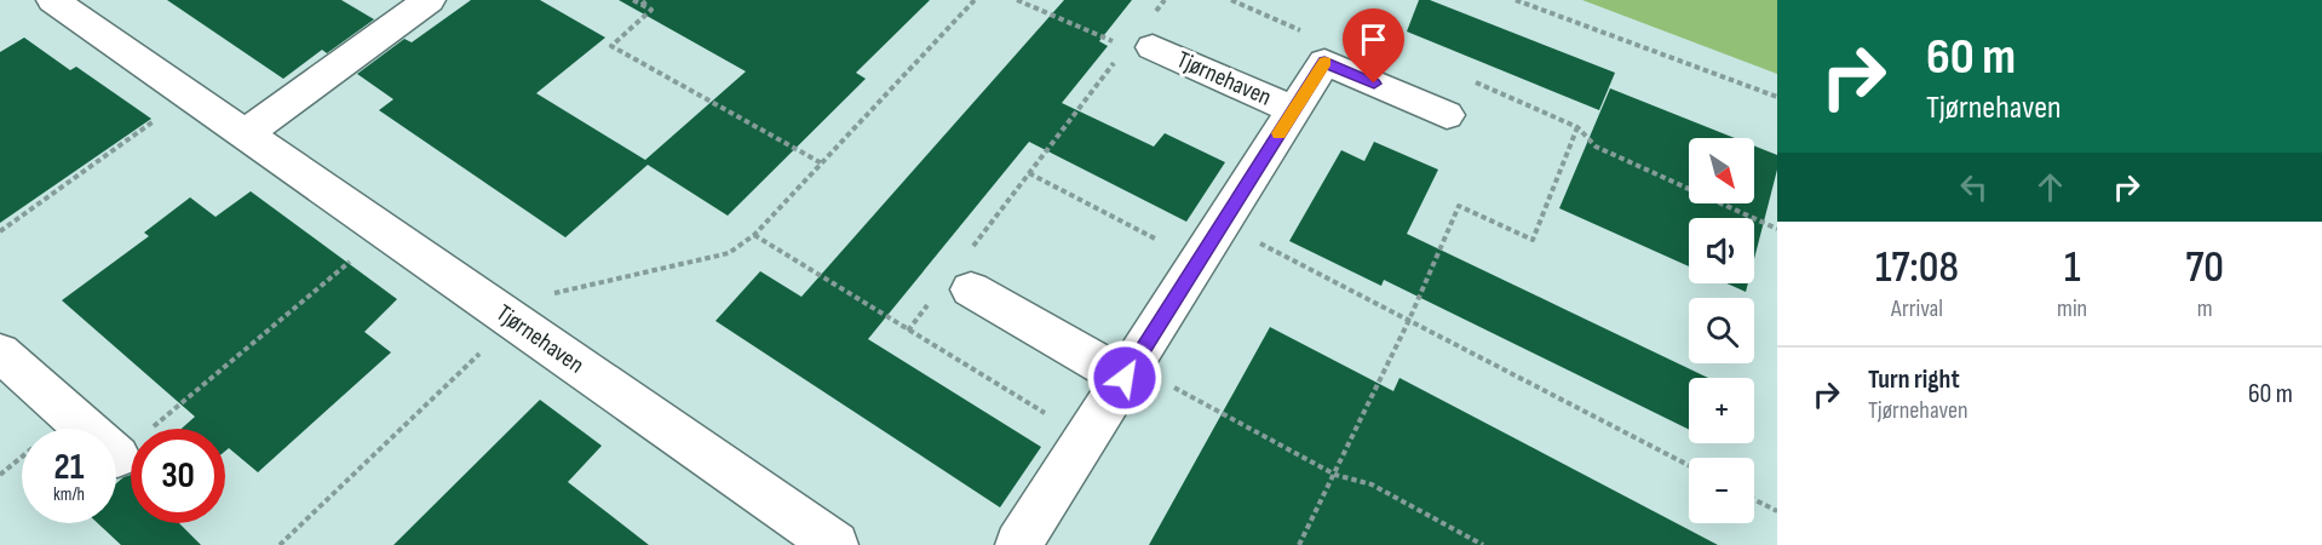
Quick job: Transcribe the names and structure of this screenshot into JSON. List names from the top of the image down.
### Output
{
  "streets": {
    "street": ["Tjørnehaven"]
  },
  "north": "bottom right",
  "page": {
    "turn": ["60 m", "Tjørnehaven"],
    "map_buttons": ["+", "−"],
    "eta": [
      "17:08",
      "Arrival",
      "1",
      "min",
      "70",
      "m"
    ],
    "list": [
      {
        "name": "Turn right",
        "note": "Tjørnehaven",
        "value": "60 m"
      }
    ],
    "speed": "21 km/h",
    "limit": "30"
  }
}
